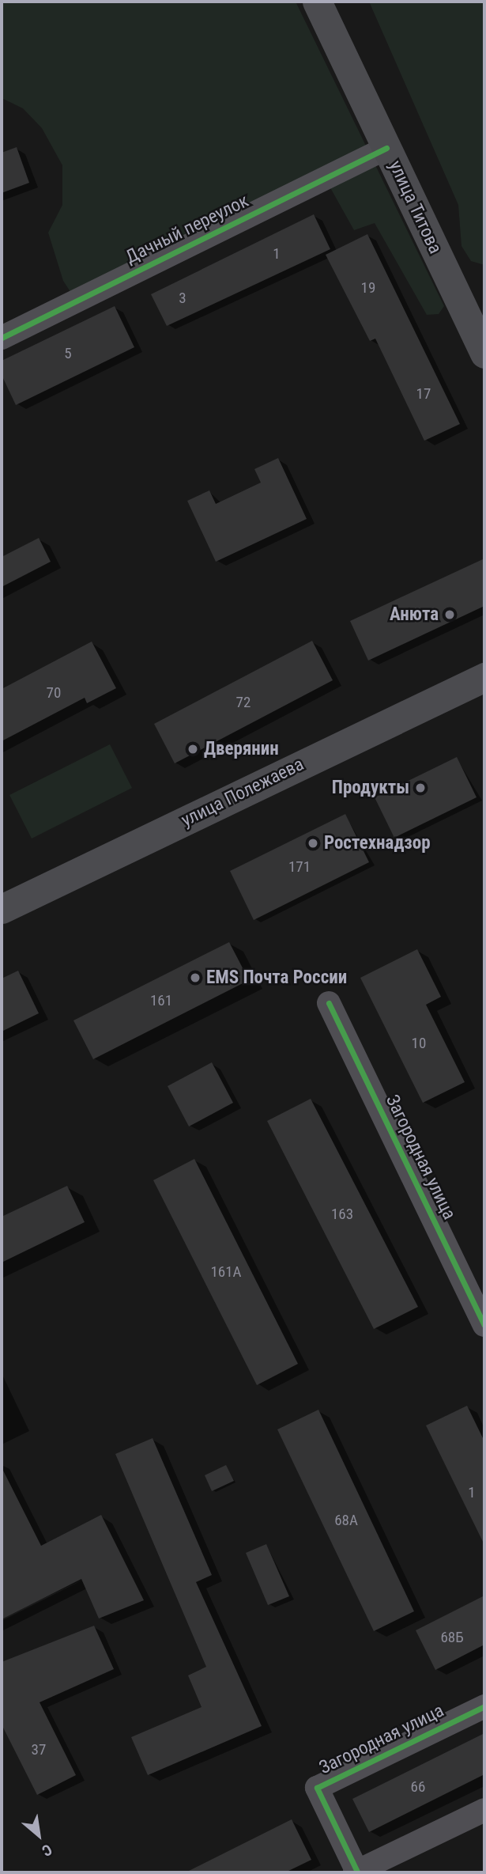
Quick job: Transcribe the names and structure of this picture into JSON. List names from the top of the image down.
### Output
{
  "streets": {
    "main road": ["улица Титова", "улица Полежаева"],
    "street": ["Дачный переулок", "Загородная улица"]
  },
  "crossings": [
    ["улица Титова", "Дачный переулок"]
  ],
  "places": [
    "Анюта",
    "Дверянин",
    "Продукты",
    "Ростехнадзор",
    "EMS Почта России"
  ],
  "house_numbers": [
    "1",
    "19",
    "3",
    "5",
    "17",
    "70",
    "72",
    "171",
    "161",
    "10",
    "163",
    "161А",
    "1",
    "68А",
    "68Б",
    "37",
    "66"
  ],
  "north": "bottom right"
}
